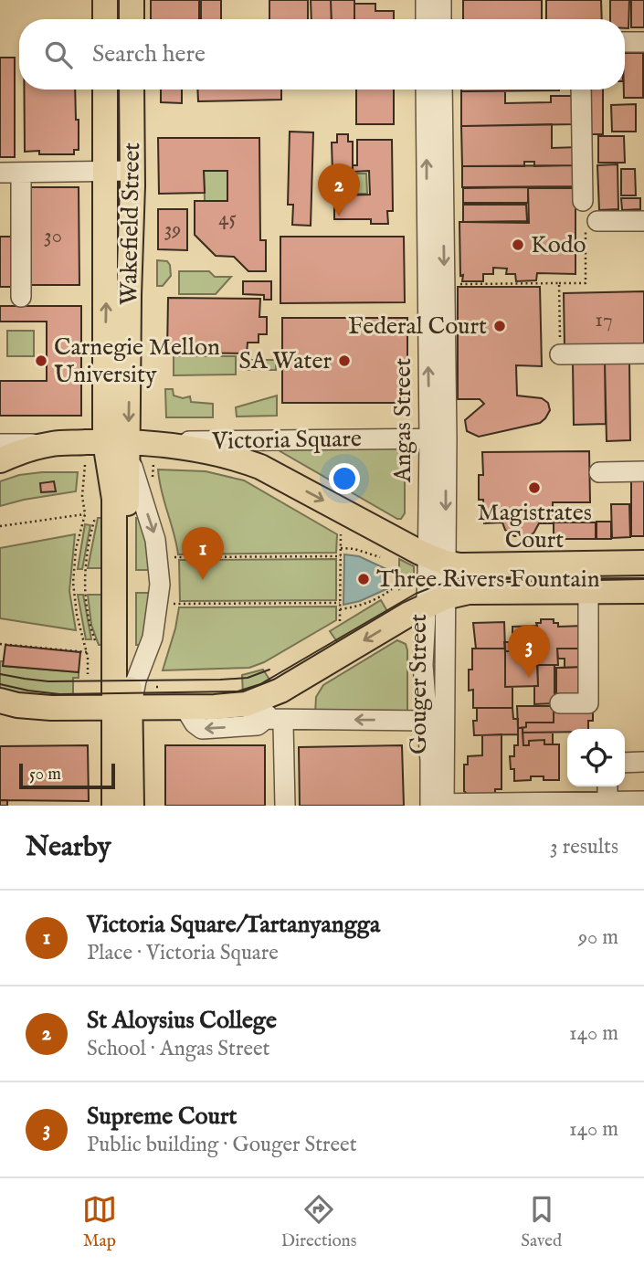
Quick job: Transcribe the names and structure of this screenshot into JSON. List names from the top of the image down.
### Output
{
  "streets": {
    "main road": ["Wakefield Street", "Victoria Square"],
    "street": ["Angas Street", "Gouger Street"]
  },
  "crossings": [
    ["Wakefield Street", "Victoria Square"],
    ["Angas Street", "Victoria Square"],
    ["Angas Street", "Gouger Street"]
  ],
  "places": [
    "Kodo",
    "Federal Court",
    "Carnegie Mellon University",
    "SA Water",
    "Magistrates Court",
    "Three Rivers Fountain"
  ],
  "house_numbers": [
    "45",
    "39",
    "30",
    "17"
  ],
  "scale_bar": "50 m",
  "page": {
    "search": "Search here",
    "pins": ["2", "1", "3"],
    "scale": "50 m",
    "heading": ["Nearby", "3 results"],
    "list": [
      {
        "mark": "1",
        "name": "Victoria Square/Tartanyangga",
        "note": "Place · Victoria Square",
        "value": "90 m"
      },
      {
        "mark": "2",
        "name": "St Aloysius College",
        "note": "School · Angas Street",
        "value": "140 m"
      },
      {
        "mark": "3",
        "name": "Supreme Court",
        "note": "Public building · Gouger Street",
        "value": "140 m"
      }
    ],
    "nav": ["Map", "Directions", "Saved"]
  }
}
